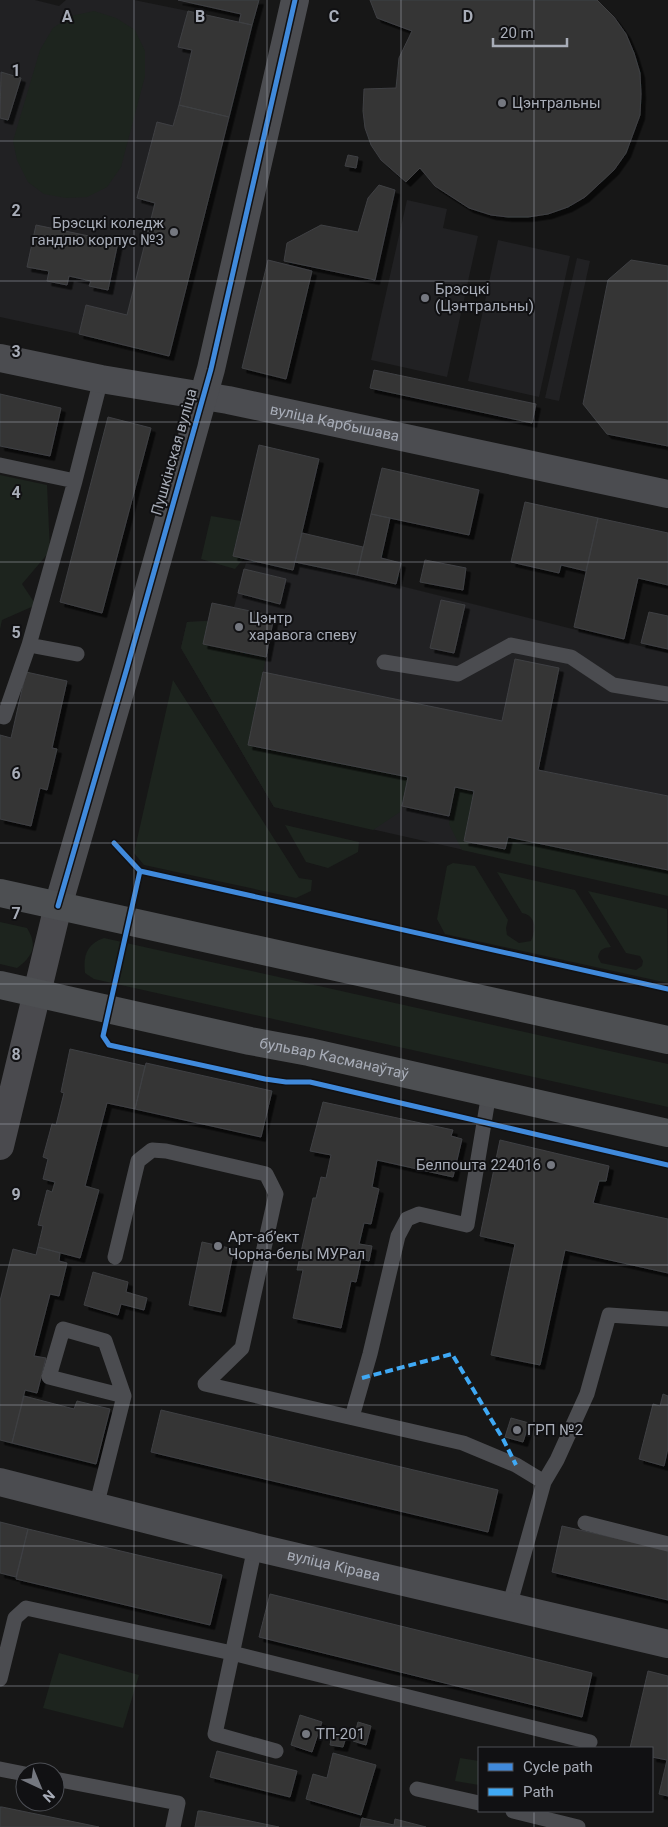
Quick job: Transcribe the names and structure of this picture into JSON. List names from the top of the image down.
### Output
{
  "streets": {
    "main road": ["Пушкінская вуліца", "бульвар Касманаўтаў"],
    "street": ["вуліца Карбышава", "вуліца Кірава"]
  },
  "crossings": [
    ["вуліца Карбышава", "Пушкінская вуліца"],
    ["Пушкінская вуліца", "бульвар Касманаўтаў"]
  ],
  "places": [
    "Цэнтральны",
    "Брэсцкі коледж гандлю корпус №3",
    "Брэсцкі (Цэнтральны)",
    "Цэнтр харавога спеву",
    "Белпошта 224016",
    "Арт-абʼект Чорна-белы МУРал",
    "ГРП №2",
    "ТП-201"
  ],
  "legend": ["Cycle path", "Path"],
  "scale_bar": "20 m",
  "north": "bottom right",
  "grid": {
    "columns": [
      "A",
      "B",
      "C",
      "D"
    ],
    "rows": [
      "1",
      "2",
      "3",
      "4",
      "5",
      "6",
      "7",
      "8",
      "9"
    ]
  }
}
